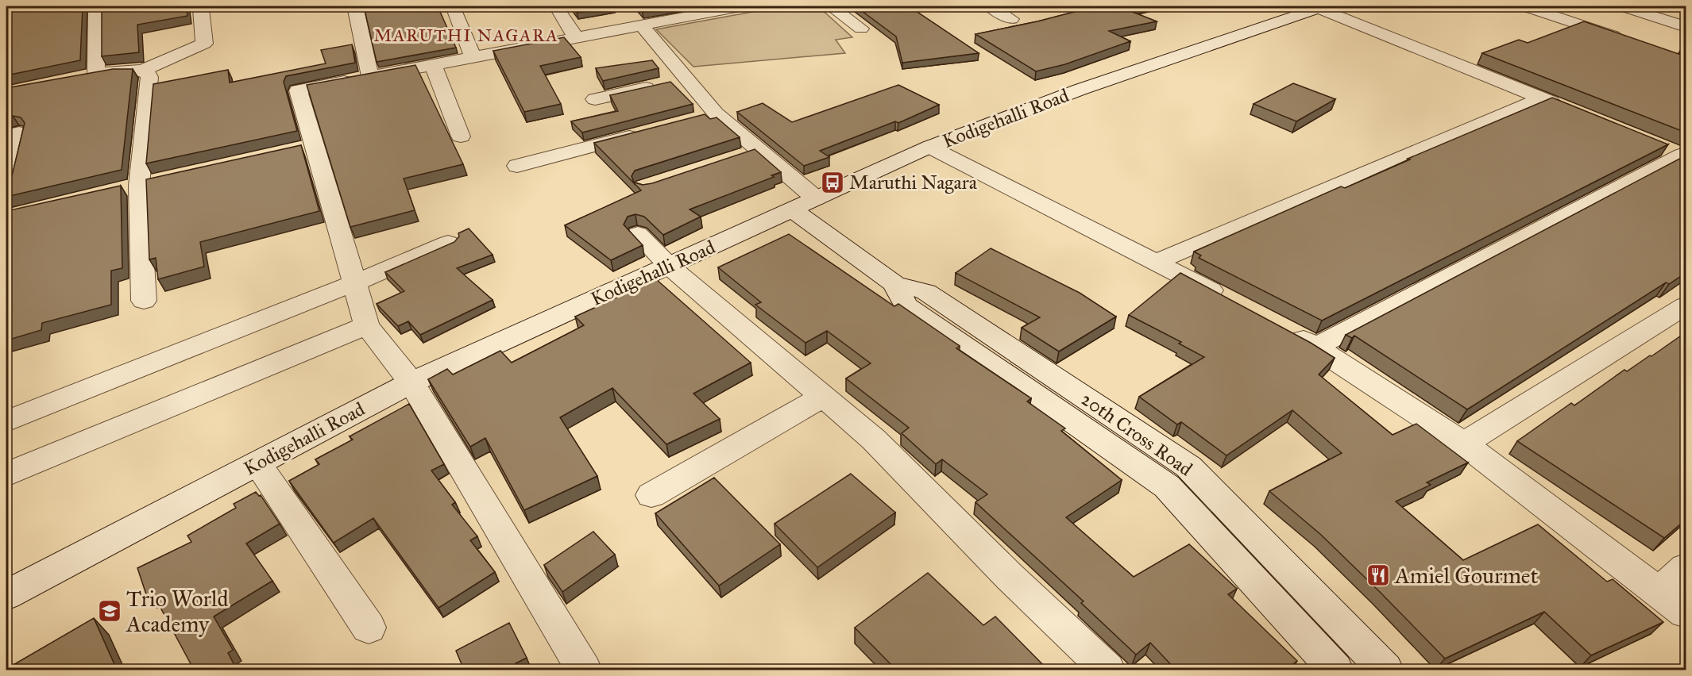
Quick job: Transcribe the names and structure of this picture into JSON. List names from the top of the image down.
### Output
{
  "streets": {
    "street": ["Kodigehalli Road", "20th Cross Road"]
  },
  "crossings": [
    ["Kodigehalli Road", "20th Cross Road"]
  ],
  "districts": ["MARUTHI NAGARA"],
  "places": {
    "bus stop": ["Maruthi Nagara"],
    "restaurant": ["Amiel Gourmet"],
    "school or university": ["Trio World Academy"]
  }
}
